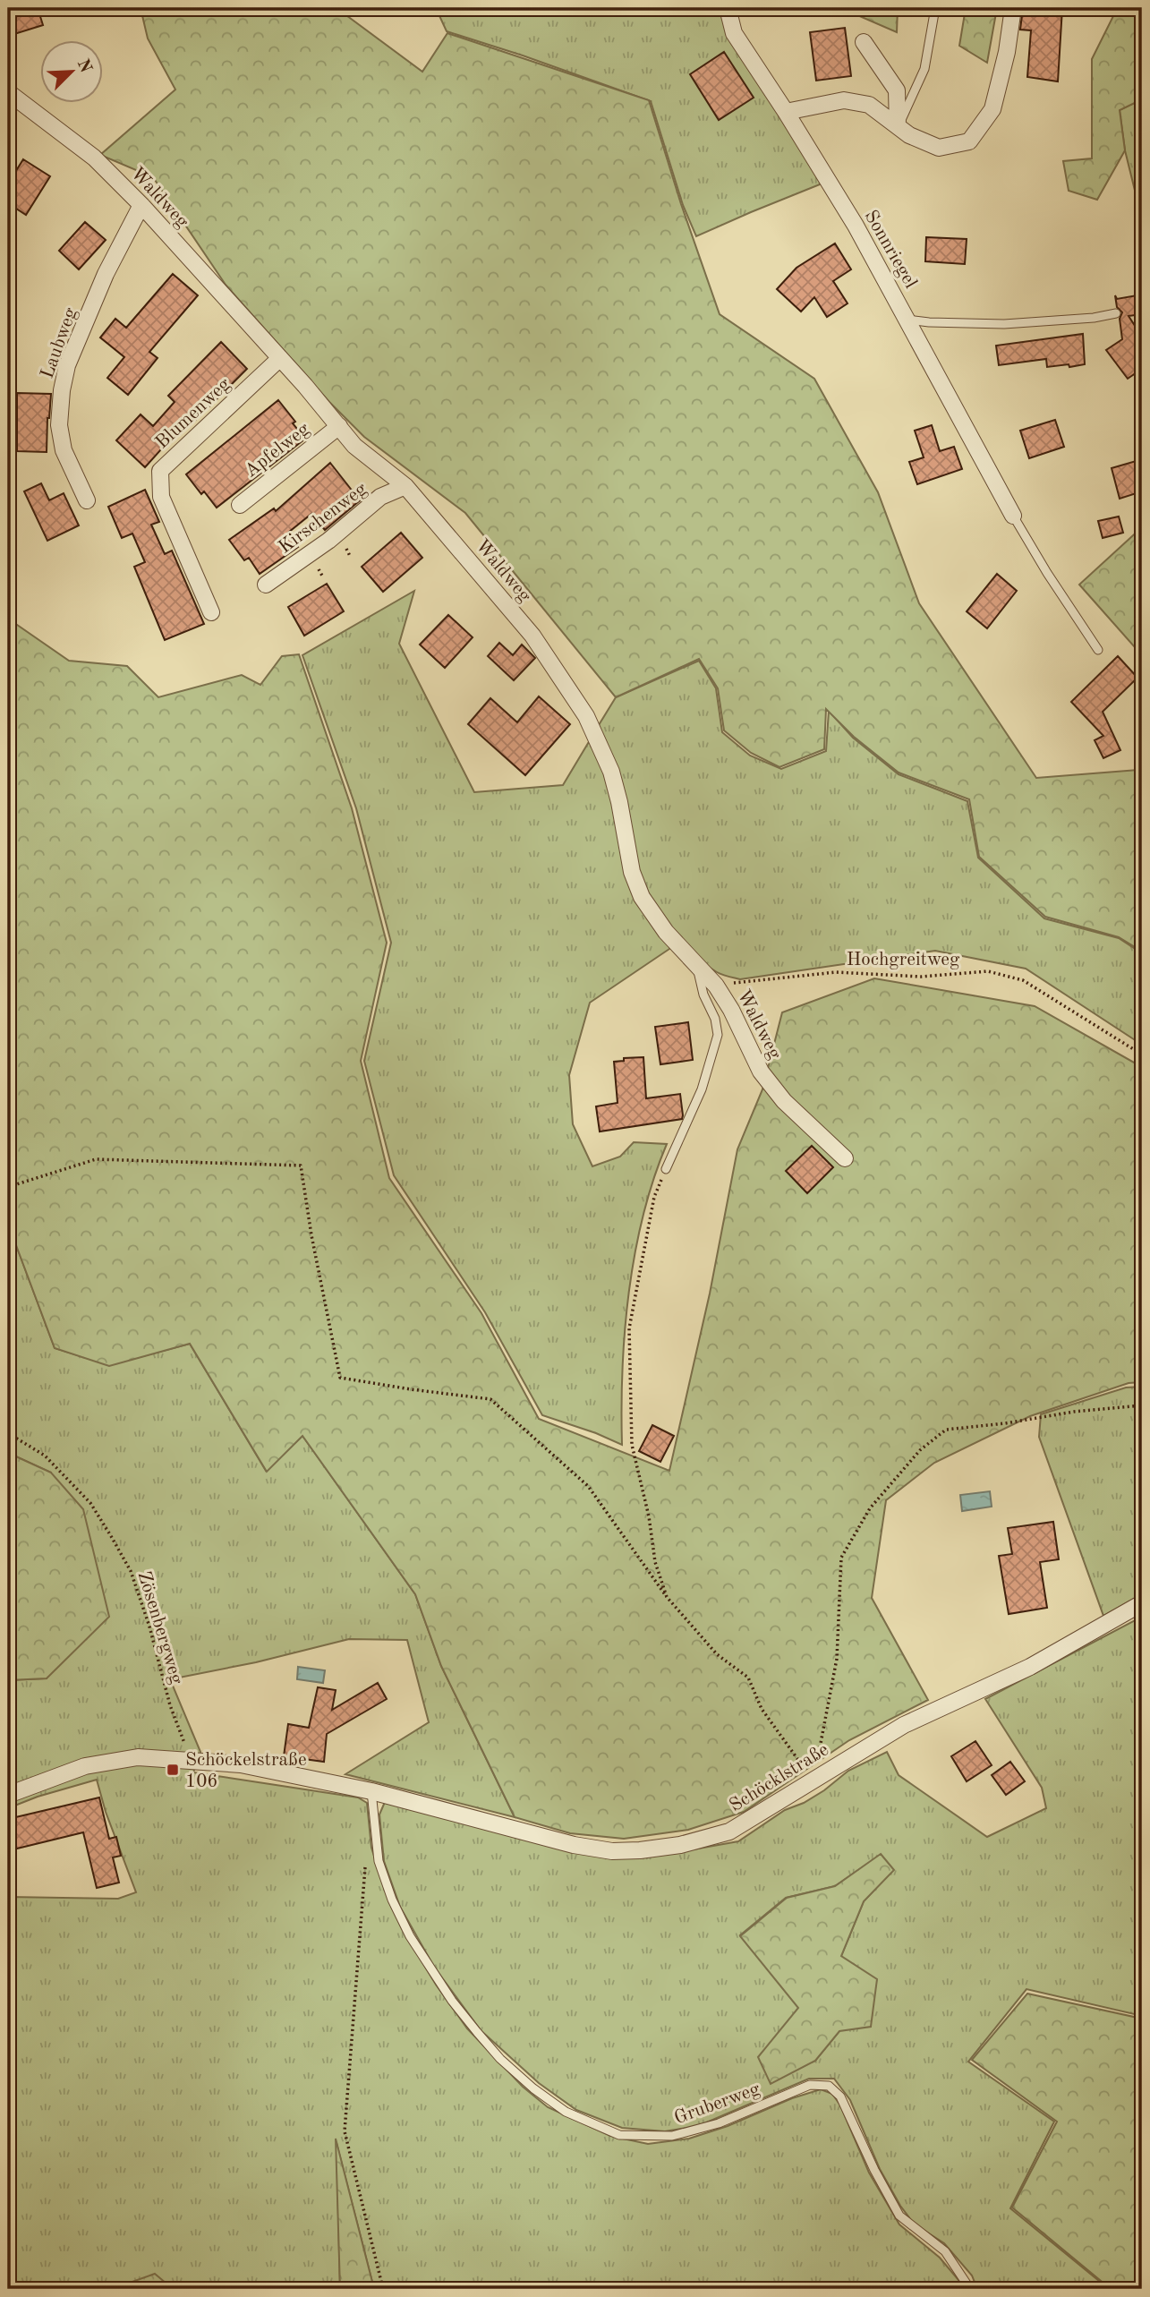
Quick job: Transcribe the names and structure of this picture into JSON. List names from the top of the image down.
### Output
{
  "streets": {
    "street": [
      "Waldweg",
      "Sonnriegel",
      "Laubweg",
      "Blumenweg",
      "Apfelweg",
      "Kirschenweg",
      "Schöcklstraße"
    ],
    "lane": ["Gruberweg"],
    "path": ["Hochgreitweg", "Zösenbergweg"]
  },
  "crossings": [
    ["Waldweg", "Laubweg"],
    ["Waldweg", "Blumenweg"],
    ["Waldweg", "Apfelweg"],
    ["Waldweg", "Kirschenweg"],
    ["Waldweg", "Hochgreitweg"],
    ["Zösenbergweg", "Schöcklstraße"],
    ["Schöcklstraße", "Gruberweg"]
  ],
  "places": {
    "transit": ["Schöckelstraße 106"]
  },
  "north": "top right"
}
